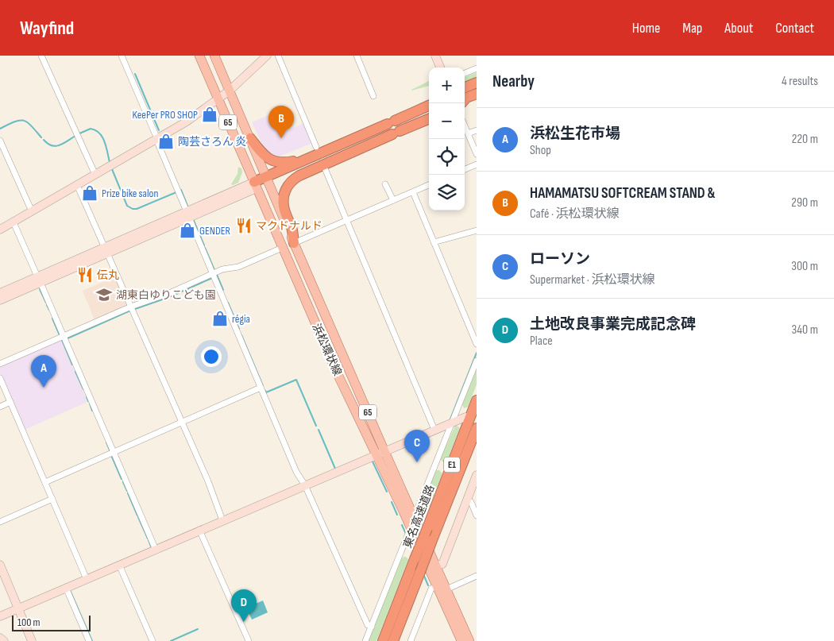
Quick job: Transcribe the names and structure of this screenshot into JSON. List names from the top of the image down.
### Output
{
  "streets": {
    "highway": ["E1", "東名高速道路"],
    "main road": ["65", "浜松環状線"]
  },
  "places": {
    "shop": [
      "KeePer PRO SHOP",
      "陶芸さろん 炎",
      "Prize bike salon",
      "GENDER",
      "régia"
    ],
    "restaurant": ["マクドナルド", "伝丸"],
    "school or university": ["湖東白ゆりこども園"]
  },
  "scale_bar": "100 m",
  "page": {
    "header": "Wayfind",
    "nav": [
      "Home",
      "Map",
      "About",
      "Contact"
    ],
    "heading": ["Nearby", "4 results"],
    "map_buttons": ["+", "−"],
    "pins": [
      "B",
      "A",
      "C",
      "D"
    ],
    "list": [
      {
        "mark": "A",
        "name": "浜松生花市場",
        "note": "Shop",
        "value": "220 m"
      },
      {
        "mark": "B",
        "name": "HAMAMATSU SOFTCREAM STAND &",
        "note": "Café · 浜松環状線",
        "value": "290 m"
      },
      {
        "mark": "C",
        "name": "ローソン",
        "note": "Supermarket · 浜松環状線",
        "value": "300 m"
      },
      {
        "mark": "D",
        "name": "土地改良事業完成記念碑",
        "note": "Place",
        "value": "340 m"
      }
    ],
    "scale": "100 m"
  }
}
